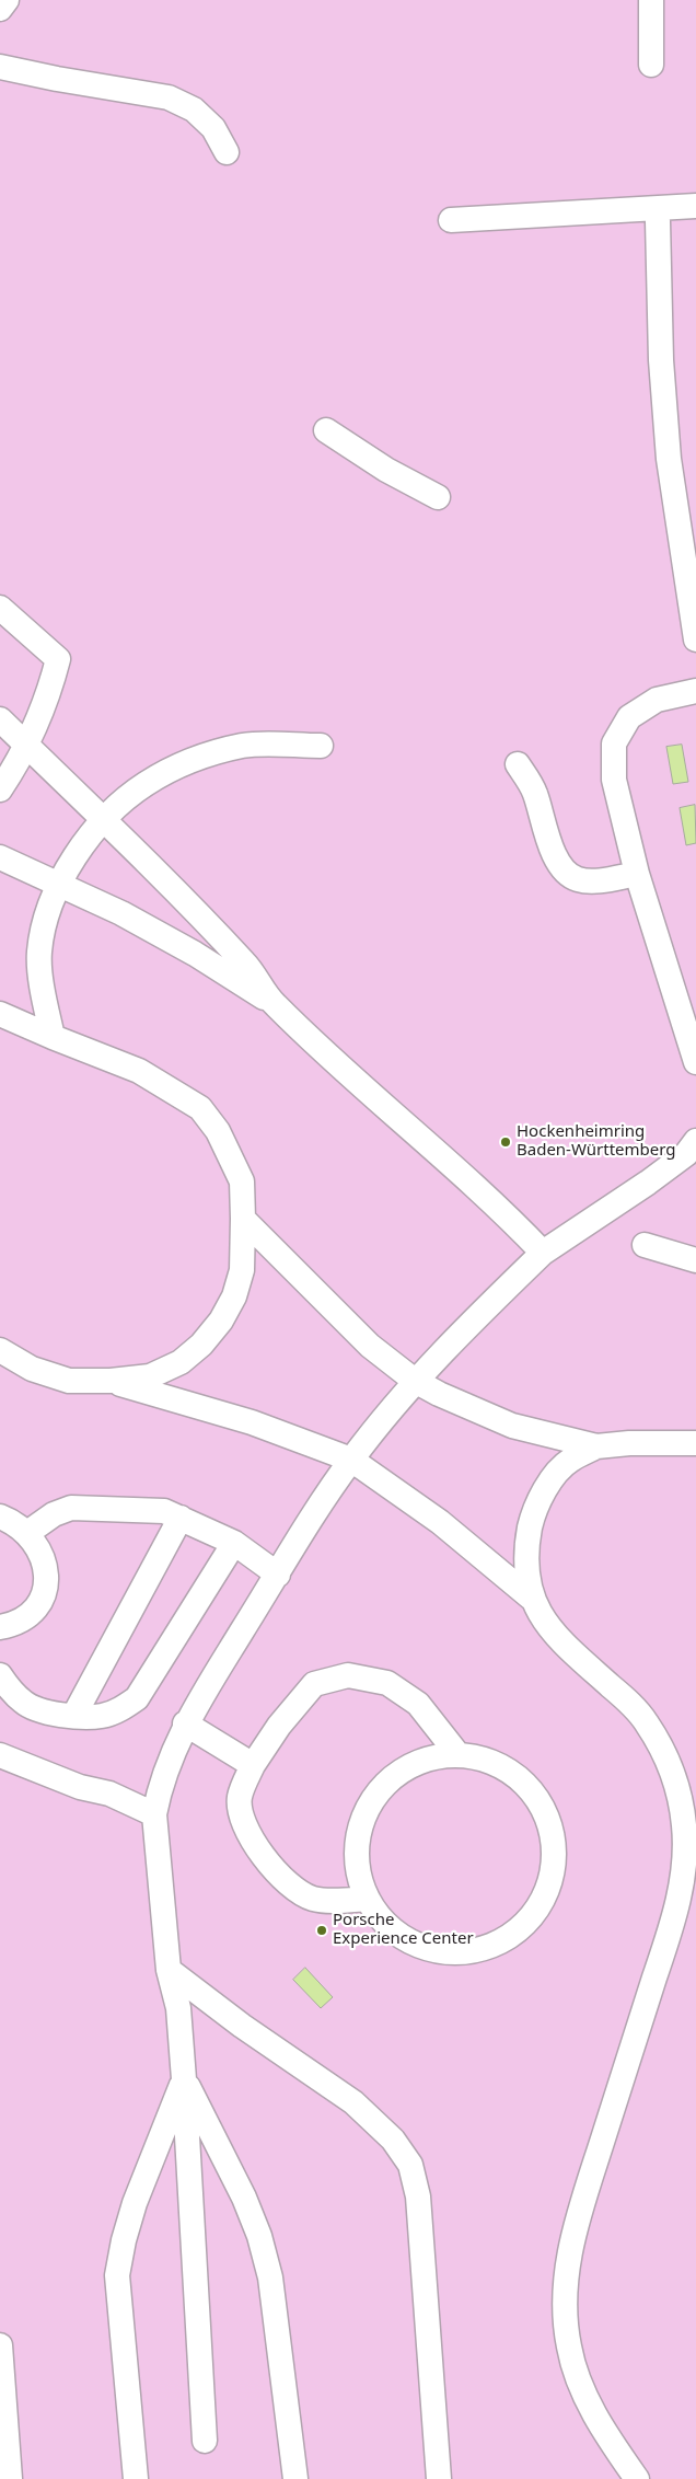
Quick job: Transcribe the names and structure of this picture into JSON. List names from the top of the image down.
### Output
{
  "places": ["Hockenheimring Baden-Württemberg", "Porsche Experience Center"]
}
